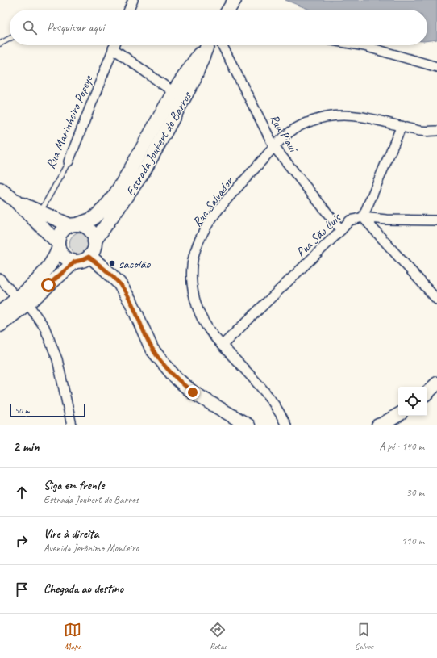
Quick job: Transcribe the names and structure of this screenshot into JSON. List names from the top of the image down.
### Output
{
  "streets": {
    "main road": ["Estrada Joubert de Barros"],
    "street": [
      "Rua Marinheiro Popeye",
      "Rua Piauí",
      "Rua Salvador",
      "Rua São Luís"
    ]
  },
  "crossings": [
    ["Rua Piauí", "Rua Salvador"],
    ["Rua Piauí", "Rua São Luís"],
    ["Rua Salvador", "Rua São Luís"]
  ],
  "places": ["sacolão"],
  "scale_bar": "50 m",
  "page": {
    "search": "Pesquisar aqui",
    "scale": "50 m",
    "heading": ["2 min", "A pé · 140 m"],
    "list": [
      ["Siga em frente", "Estrada Joubert de Barros", "30 m"],
      ["Vire à direita", "Avenida Jerônimo Monteiro", "110 m"],
      "Chegada ao destino"
    ],
    "nav": ["Mapa", "Rotas", "Salvos"]
  }
}
